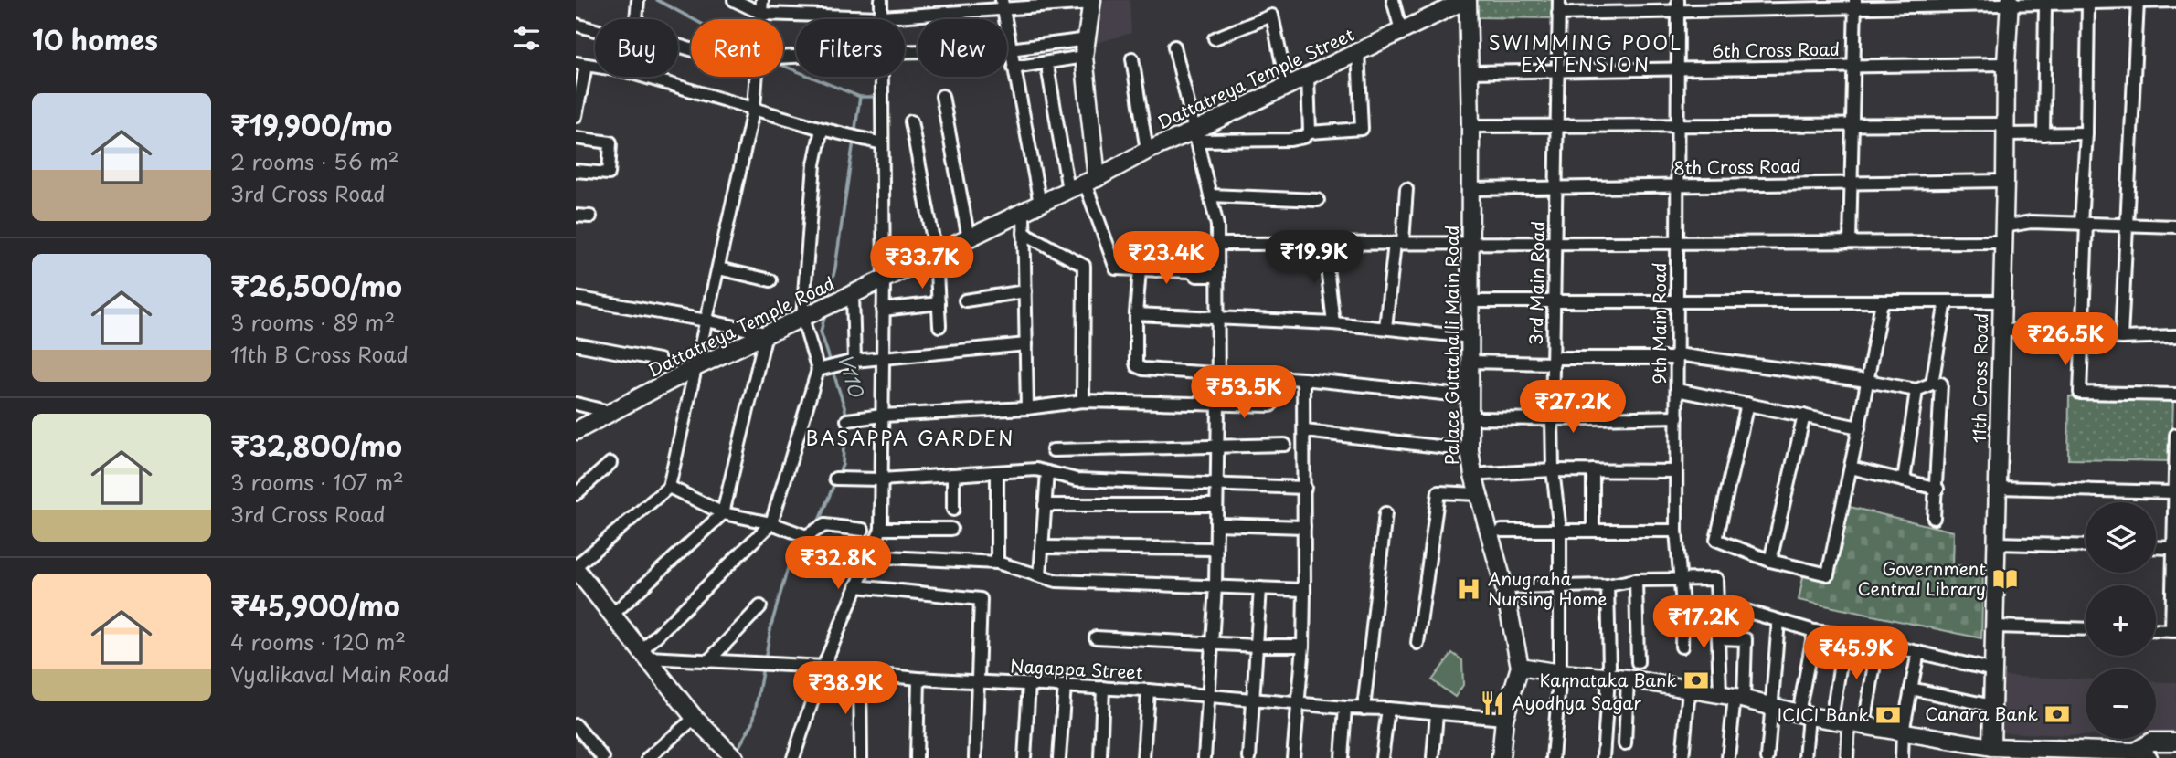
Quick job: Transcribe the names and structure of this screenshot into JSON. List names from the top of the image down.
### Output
{
  "streets": {
    "street": [
      "6th Cross Road",
      "Dattatreya Temple Street",
      "8th Cross Road",
      "3rd Main Road",
      "9th Main Road",
      "Dattatreya Temple Road",
      "Palace Guttahalli Main Road",
      "11th Cross Road",
      "Nagappa Street"
    ]
  },
  "crossings": [
    ["6th Cross Road", "3rd Main Road"],
    ["6th Cross Road", "9th Main Road"],
    ["6th Cross Road", "Palace Guttahalli Main Road"],
    ["6th Cross Road", "11th Cross Road"],
    ["Dattatreya Temple Street", "Dattatreya Temple Road"],
    ["Dattatreya Temple Street", "Palace Guttahalli Main Road"],
    ["8th Cross Road", "3rd Main Road"],
    ["8th Cross Road", "9th Main Road"],
    ["8th Cross Road", "Palace Guttahalli Main Road"],
    ["8th Cross Road", "11th Cross Road"],
    ["Palace Guttahalli Main Road", "Nagappa Street"]
  ],
  "districts": ["SWIMMING POOL EXTENSION", "BASAPPA GARDEN"],
  "water": ["V110"],
  "places": {
    "library": ["Government Central Library"],
    "hospital": ["Anugraha Nursing Home"],
    "bank": ["Karnataka Bank", "Canara Bank", "ICICI Bank"],
    "restaurant": ["Ayodhya Sagar"]
  },
  "page": {
    "heading": "10 homes",
    "chip": [
      "Buy",
      "Rent",
      "Filters",
      "New"
    ],
    "list": [
      {
        "name": "₹19,900/mo",
        "note": "2 rooms · 56 m² · 3rd Cross Road"
      },
      {
        "name": "₹26,500/mo",
        "note": "3 rooms · 89 m² · 11th B Cross Road"
      },
      {
        "name": "₹32,800/mo",
        "note": "3 rooms · 107 m² · 3rd Cross Road"
      },
      {
        "name": "₹45,900/mo",
        "note": "4 rooms · 120 m² · Vyalikaval Main Road"
      }
    ],
    "price": [
      "₹19.9K",
      "₹23.4K",
      "₹33.7K",
      "₹26.5K",
      "₹53.5K",
      "₹27.2K",
      "₹32.8K",
      "₹17.2K",
      "₹45.9K",
      "₹38.9K"
    ],
    "map_buttons": ["+", "−"]
  }
}
